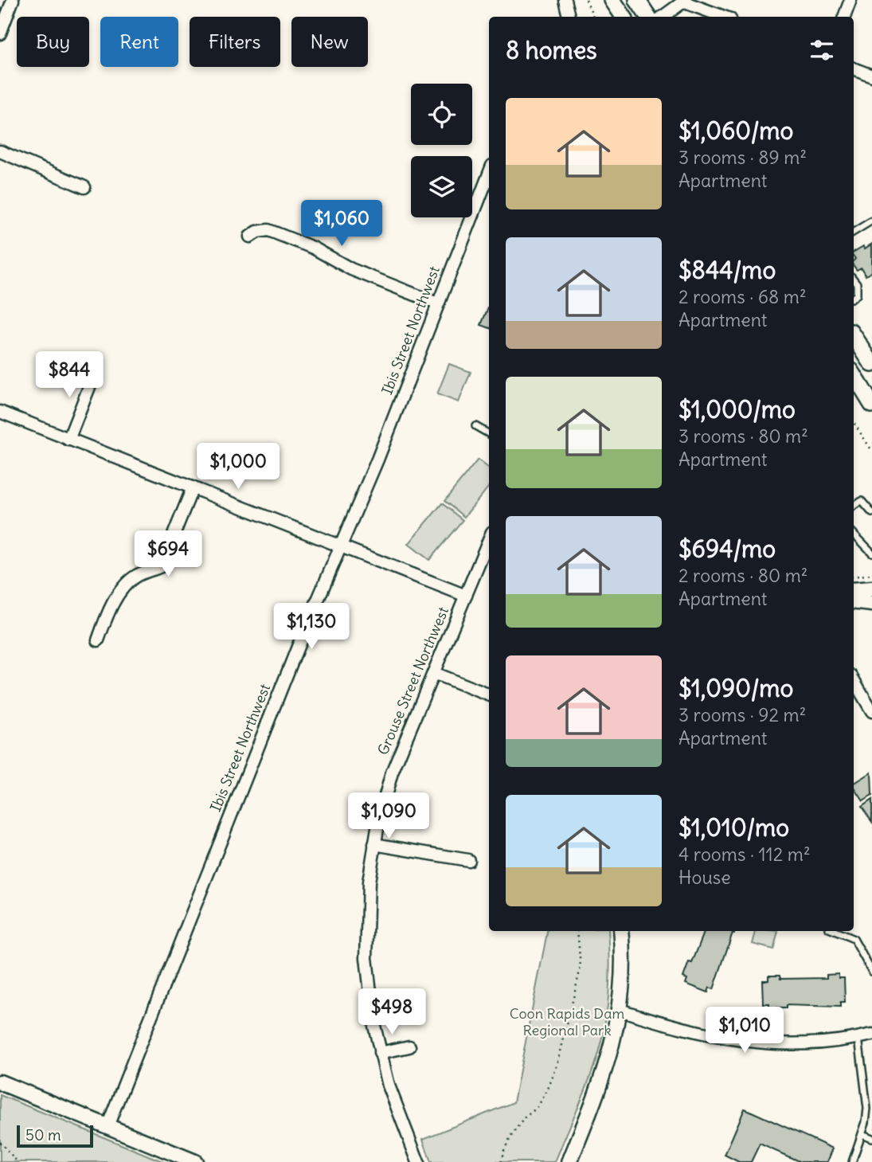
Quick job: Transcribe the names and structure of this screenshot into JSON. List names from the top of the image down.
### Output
{
  "streets": {
    "street": ["Ibis Street Northwest", "Grouse Street Northwest"]
  },
  "parks": ["Coon Rapids Dam Regional Park"],
  "scale_bar": "50 m",
  "page": {
    "chip": [
      "Buy",
      "Rent",
      "Filters",
      "New"
    ],
    "heading": "8 homes",
    "list": [
      {
        "name": "$1,060/mo",
        "note": "3 rooms · 89 m² · Apartment"
      },
      {
        "name": "$844/mo",
        "note": "2 rooms · 68 m² · Apartment"
      },
      {
        "name": "$1,000/mo",
        "note": "3 rooms · 80 m² · Apartment"
      },
      {
        "name": "$694/mo",
        "note": "2 rooms · 80 m² · Apartment"
      },
      {
        "name": "$1,090/mo",
        "note": "3 rooms · 92 m² · Apartment"
      },
      {
        "name": "$1,010/mo",
        "note": "4 rooms · 112 m² · House"
      }
    ],
    "price": [
      "$1,060",
      "$844",
      "$1,000",
      "$694",
      "$1,130",
      "$1,090",
      "$498",
      "$1,010"
    ],
    "scale": "50 m"
  }
}
